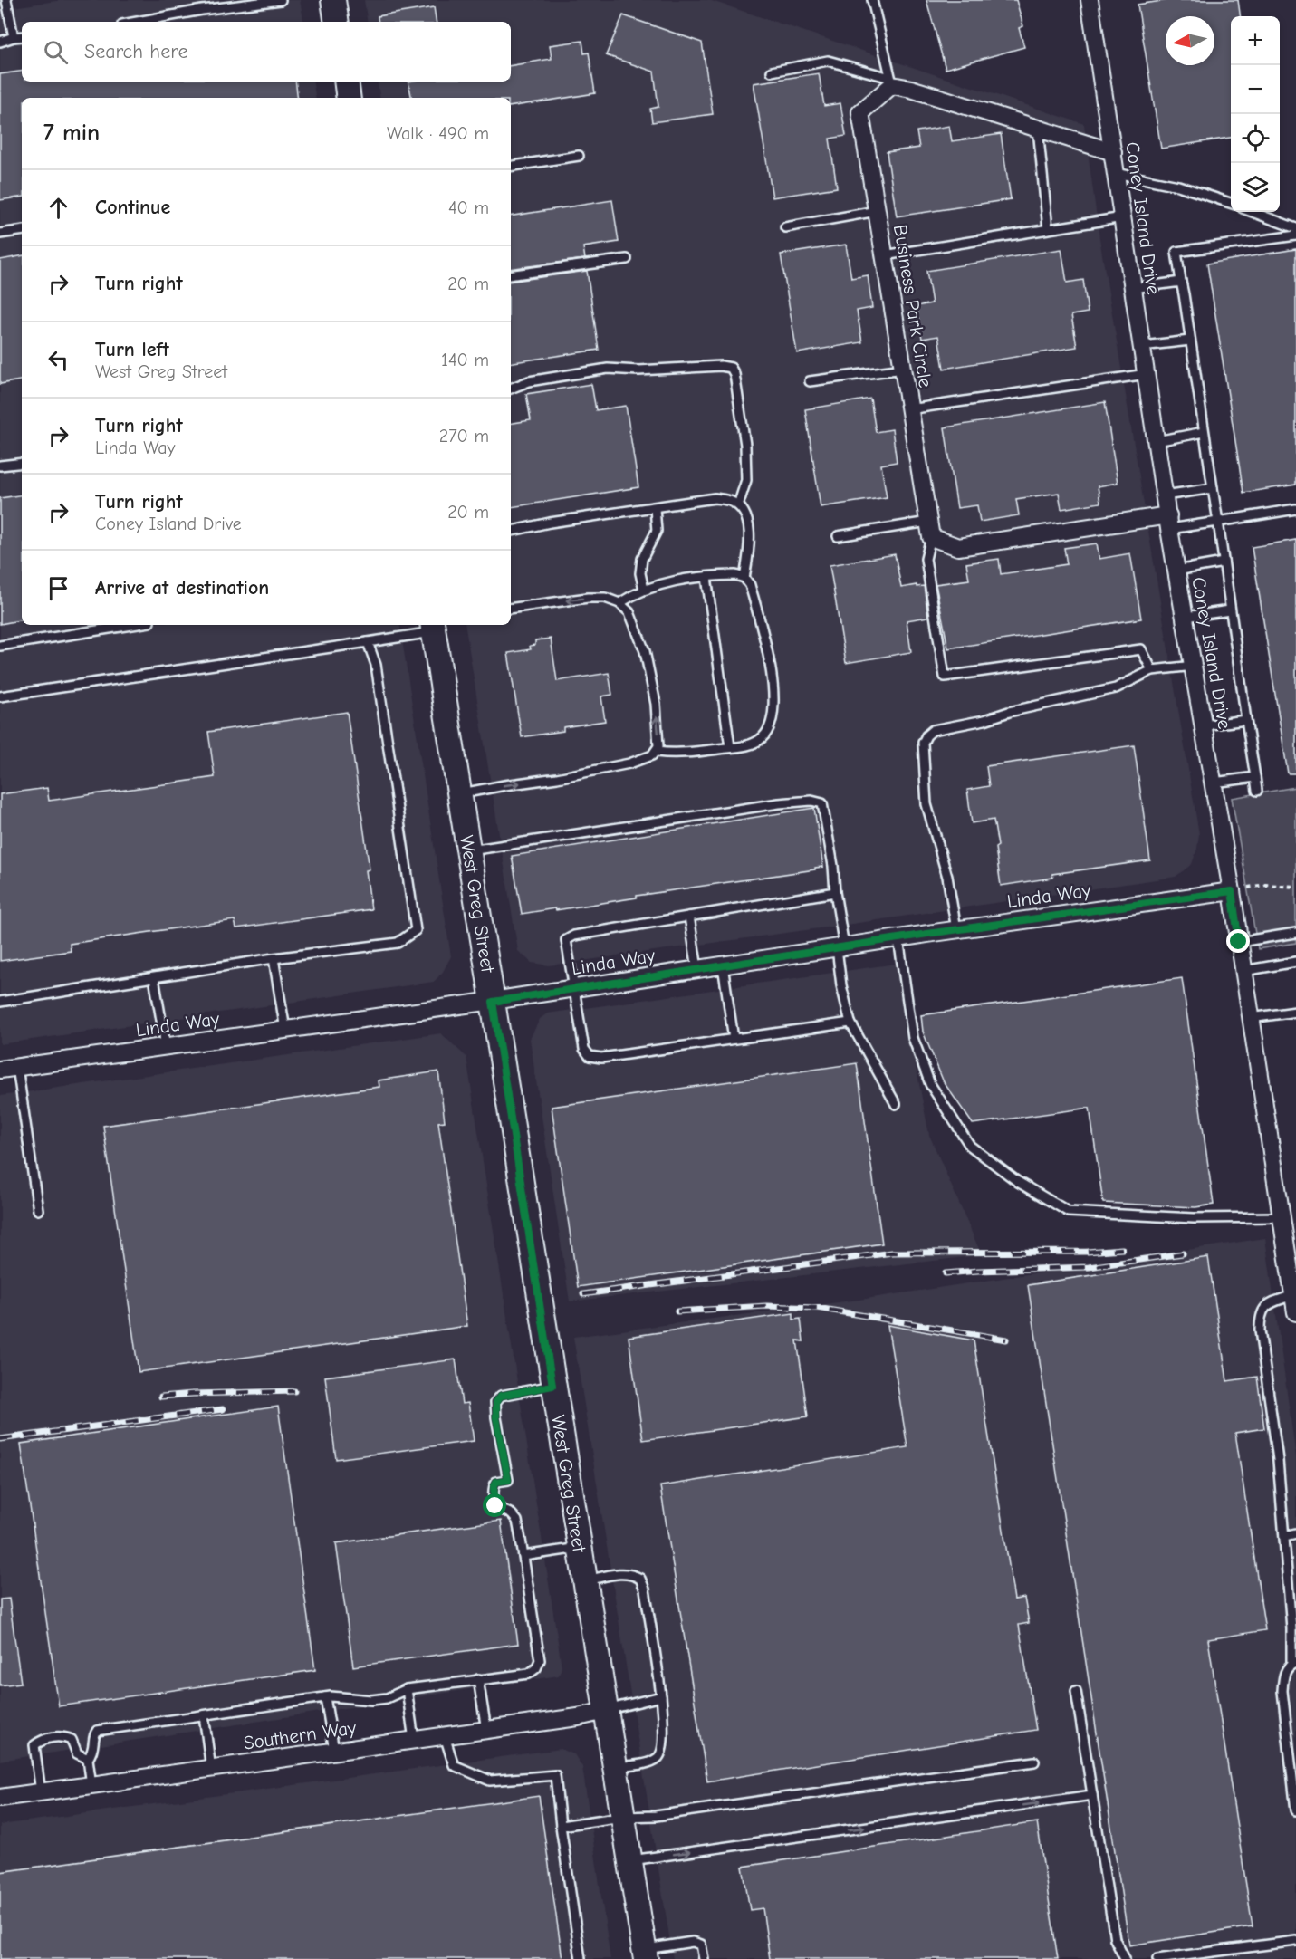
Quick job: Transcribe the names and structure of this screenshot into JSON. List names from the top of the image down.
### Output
{
  "streets": {
    "main road": ["West Greg Street"],
    "street": [
      "Coney Island Drive",
      "Business Park Circle",
      "Linda Way",
      "Southern Way"
    ]
  },
  "crossings": [
    ["Coney Island Drive", "Linda Way"],
    ["Linda Way", "West Greg Street"],
    ["West Greg Street", "Southern Way"]
  ],
  "north": "left",
  "page": {
    "map_buttons": ["+", "−"],
    "search": "Search here",
    "heading": ["7 min", "Walk · 490 m"],
    "list": [
      ["Continue", "40 m"],
      ["Turn right", "20 m"],
      ["Turn left", "West Greg Street", "140 m"],
      ["Turn right", "Linda Way", "270 m"],
      ["Turn right", "Coney Island Drive", "20 m"],
      "Arrive at destination"
    ]
  }
}
